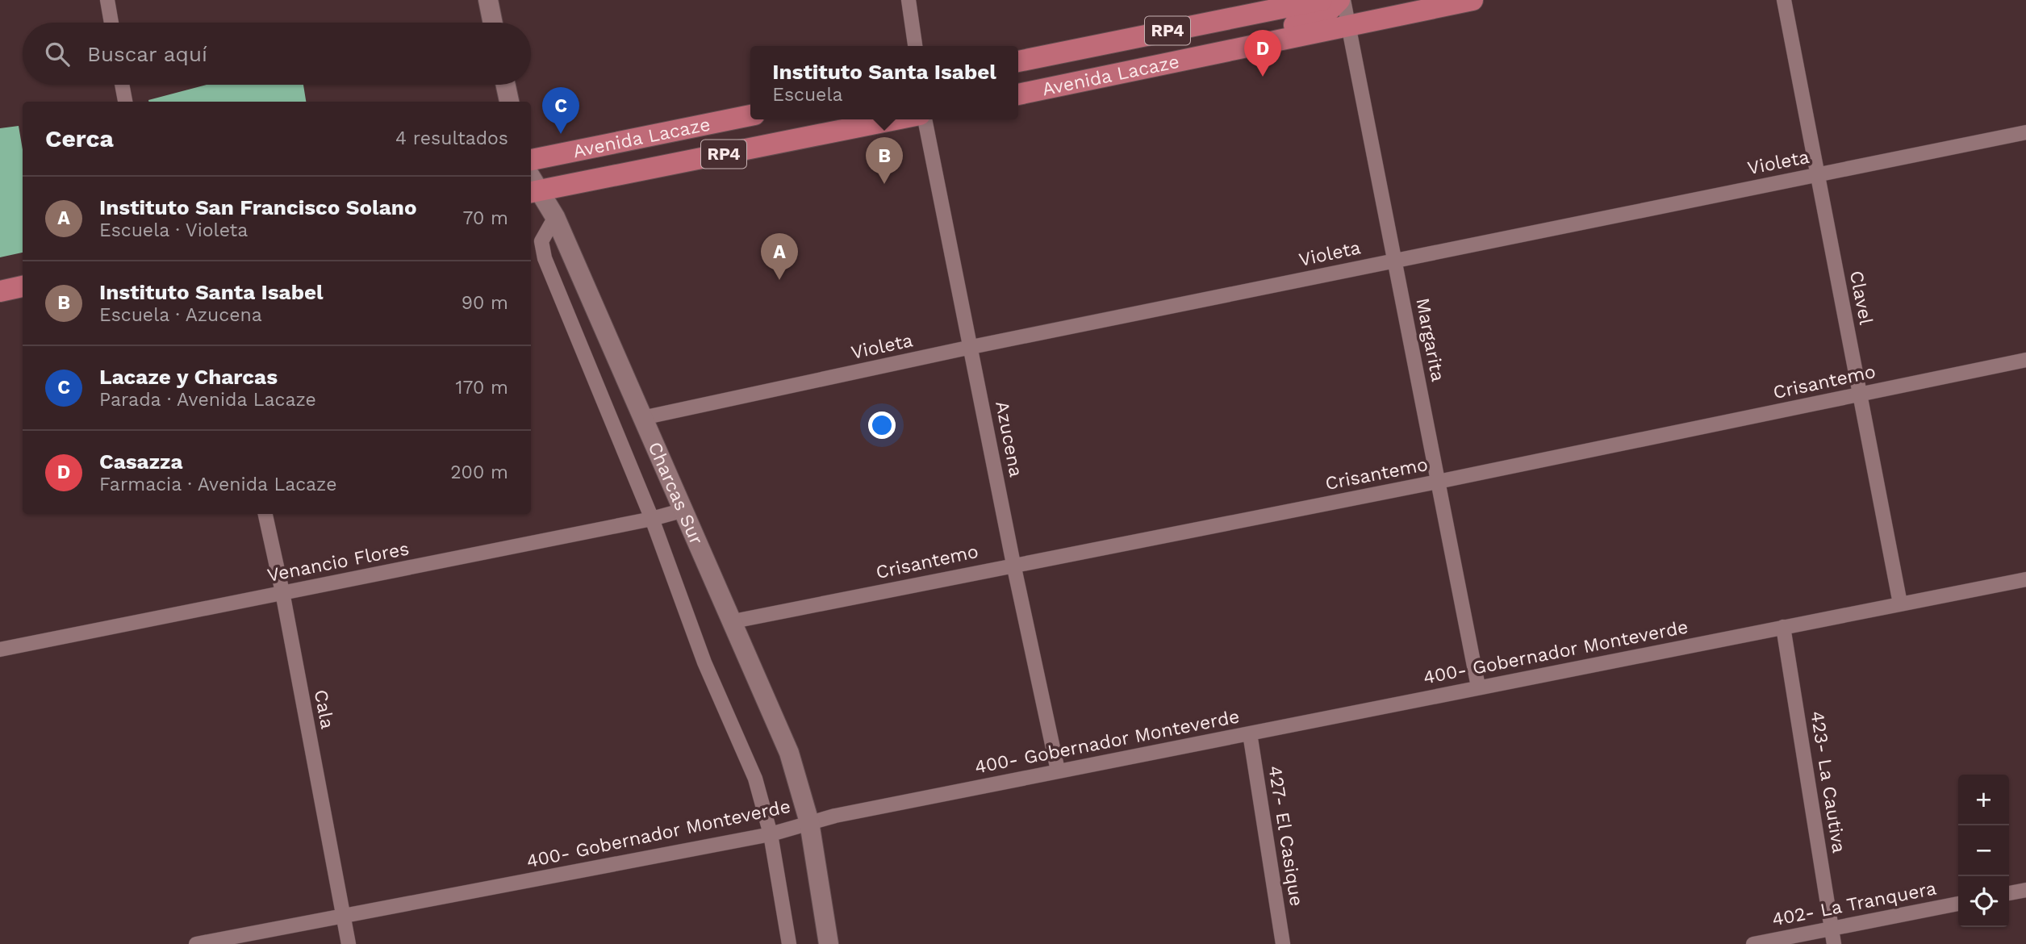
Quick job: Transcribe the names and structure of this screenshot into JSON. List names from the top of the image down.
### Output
{
  "streets": {
    "main road": ["RP4", "Avenida Lacaze", "Charcas Sur"],
    "street": [
      "Violeta",
      "Clavel",
      "Margarita",
      "Crisantemo",
      "Azucena",
      "Venancio Flores",
      "400- Gobernador Monteverde",
      "Cala",
      "423- La Cautiva",
      "427- El Casique",
      "402- La Tranquera"
    ]
  },
  "crossings": [
    ["Avenida Lacaze", "Margarita"],
    ["Avenida Lacaze", "Charcas Sur"],
    ["Violeta", "Clavel"],
    ["Violeta", "Margarita"],
    ["Violeta", "Azucena"],
    ["Violeta", "Charcas Sur"],
    ["Clavel", "Crisantemo"],
    ["Clavel", "400- Gobernador Monteverde"],
    ["Margarita", "Crisantemo"],
    ["Margarita", "400- Gobernador Monteverde"],
    ["Crisantemo", "Azucena"],
    ["Crisantemo", "Charcas Sur"],
    ["Azucena", "400- Gobernador Monteverde"],
    ["Charcas Sur", "Venancio Flores"],
    ["Charcas Sur", "400- Gobernador Monteverde"],
    ["Venancio Flores", "Cala"],
    ["400- Gobernador Monteverde", "Cala"],
    ["400- Gobernador Monteverde", "423- La Cautiva"],
    ["400- Gobernador Monteverde", "427- El Casique"],
    ["423- La Cautiva", "402- La Tranquera"]
  ],
  "page": {
    "search": "Buscar aquí",
    "pins": [
      "D",
      "C",
      "B",
      "A"
    ],
    "popup": ["Instituto Santa Isabel", "Escuela"],
    "heading": ["Cerca", "4 resultados"],
    "list": [
      {
        "mark": "A",
        "name": "Instituto San Francisco Solano",
        "note": "Escuela · Violeta",
        "value": "70 m"
      },
      {
        "mark": "B",
        "name": "Instituto Santa Isabel",
        "note": "Escuela · Azucena",
        "value": "90 m"
      },
      {
        "mark": "C",
        "name": "Lacaze y Charcas",
        "note": "Parada · Avenida Lacaze",
        "value": "170 m"
      },
      {
        "mark": "D",
        "name": "Casazza",
        "note": "Farmacia · Avenida Lacaze",
        "value": "200 m"
      }
    ],
    "map_buttons": ["+", "−"]
  }
}
